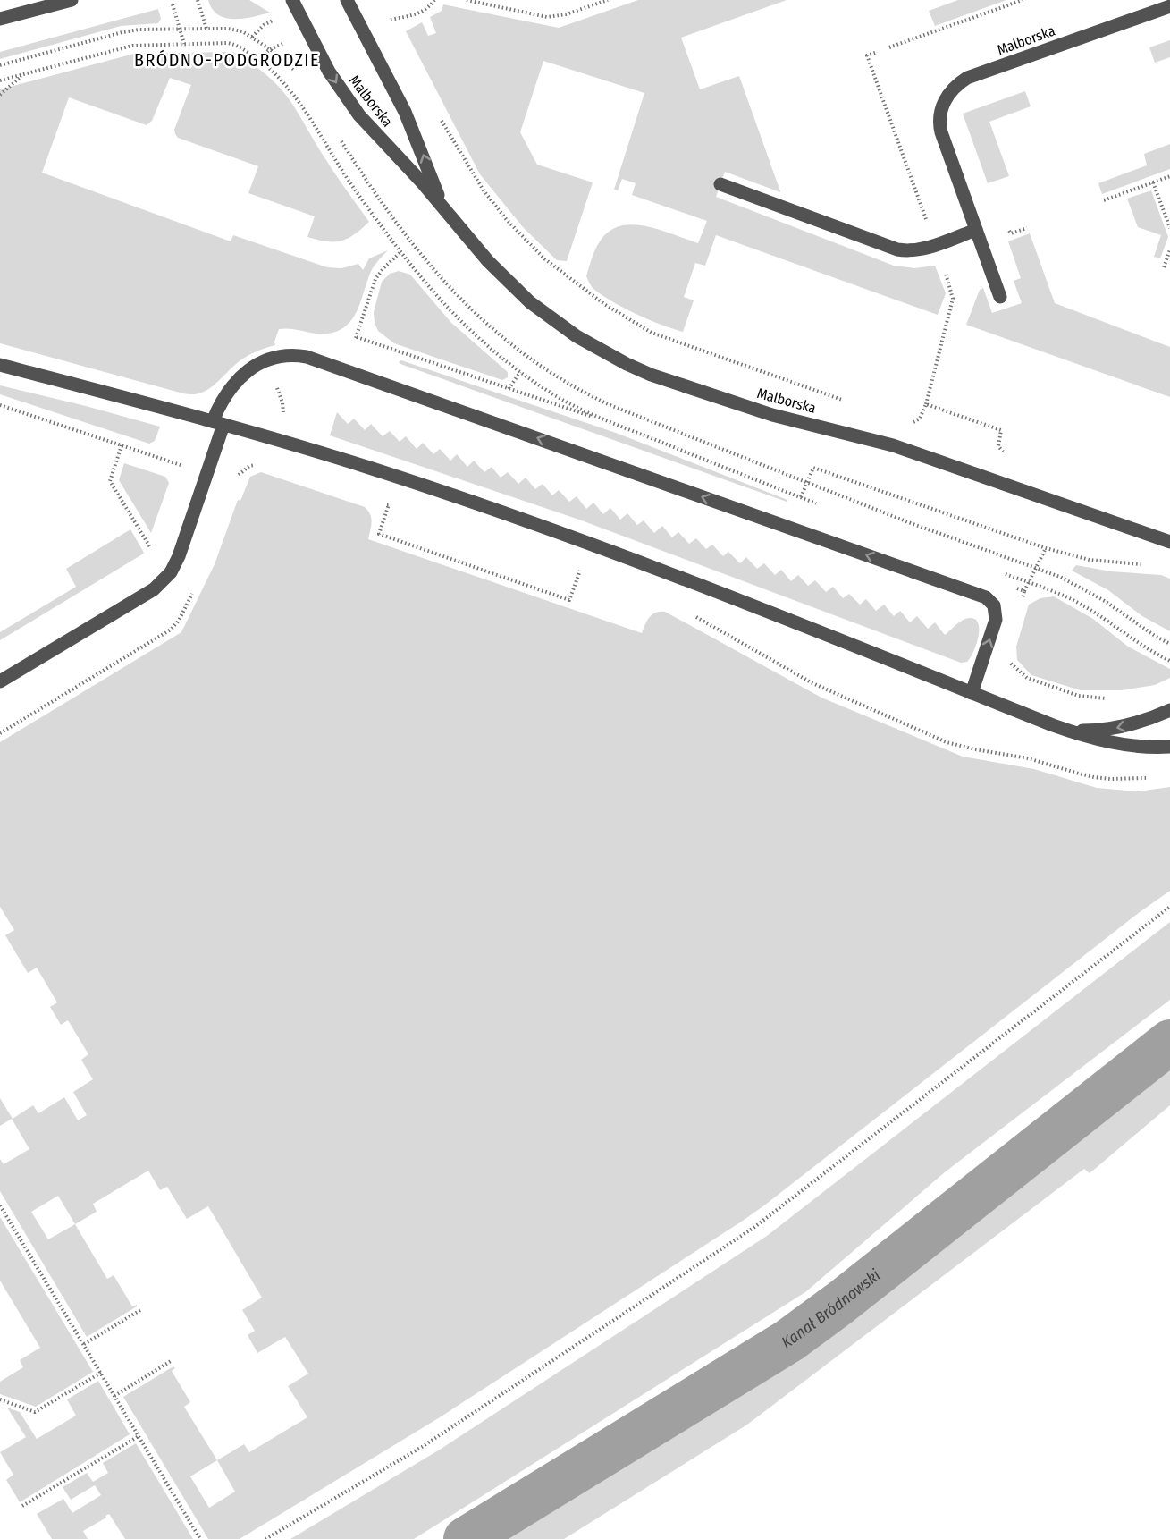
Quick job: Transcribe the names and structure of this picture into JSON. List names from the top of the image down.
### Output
{
  "streets": {
    "street": ["Malborska"]
  },
  "districts": ["BRÓDNO-PODGRODZIE"],
  "water": ["Kanał Bródnowski"]
}
